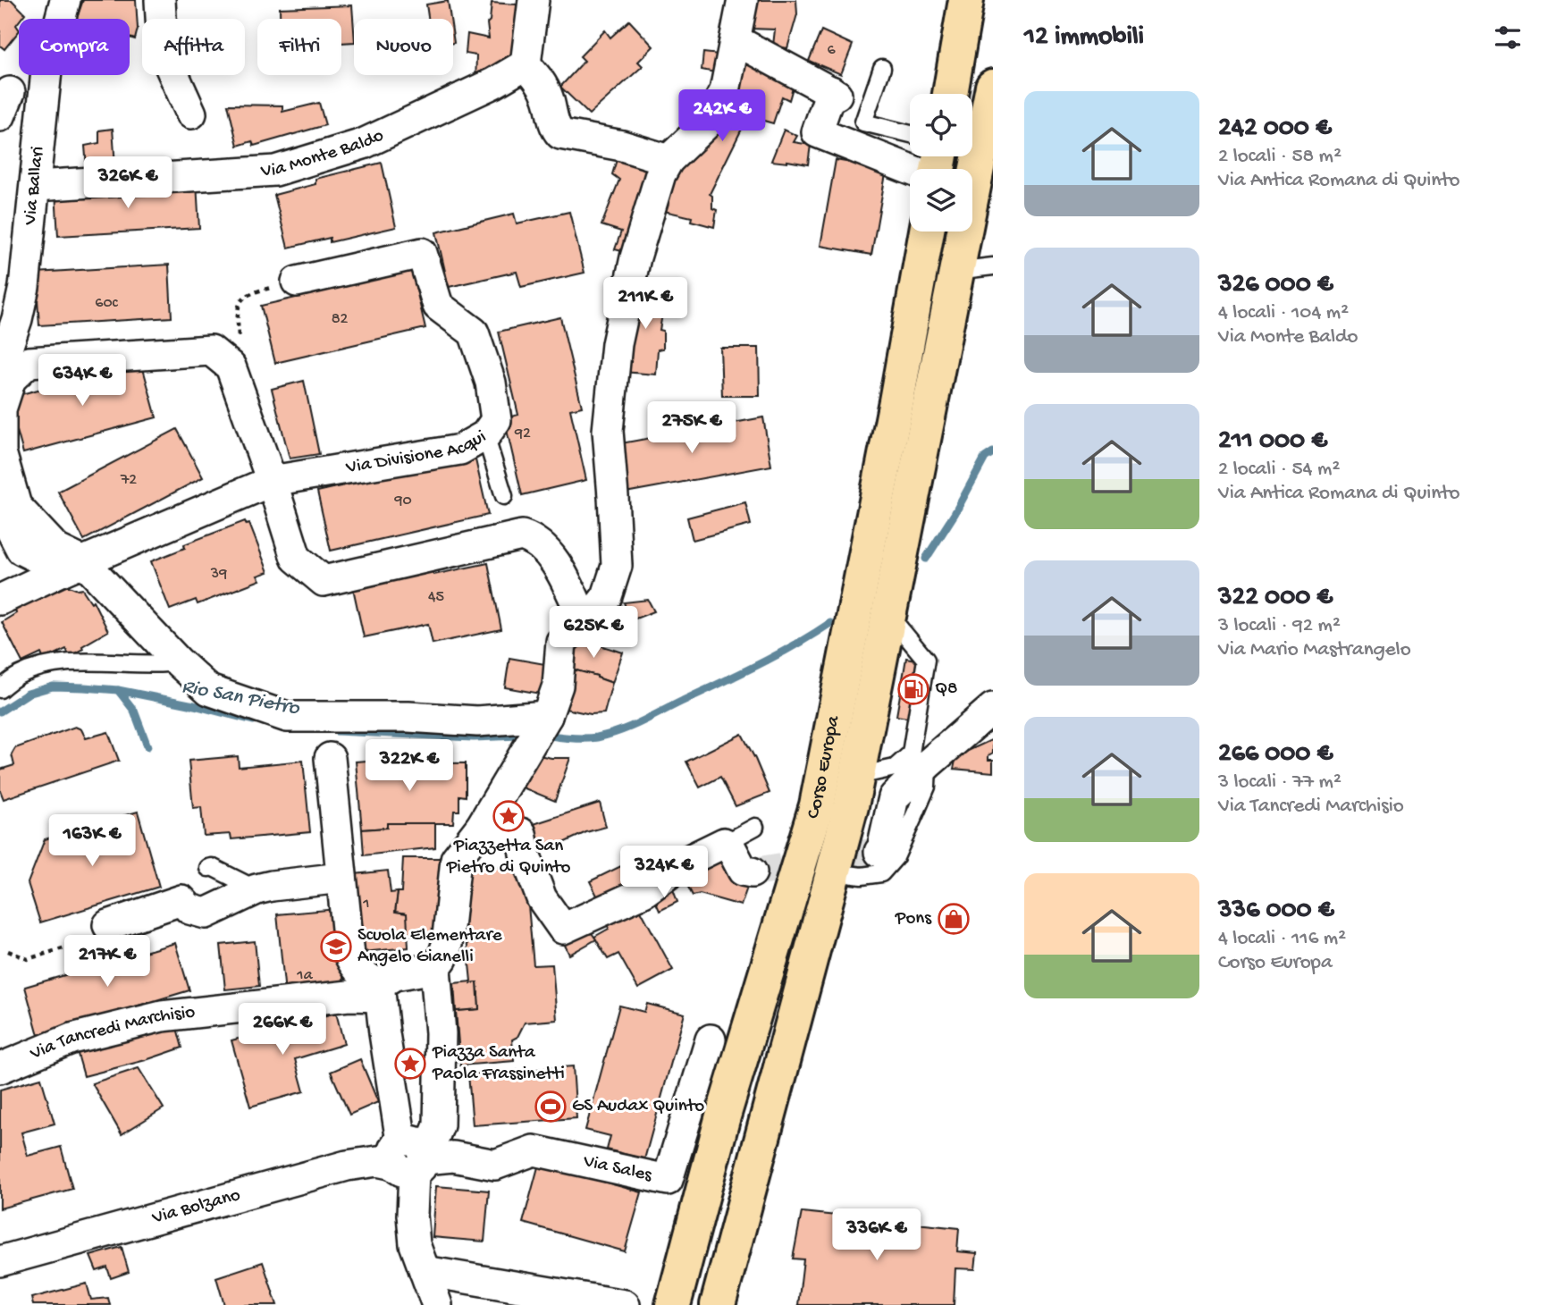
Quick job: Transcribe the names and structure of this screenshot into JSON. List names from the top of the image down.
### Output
{
  "streets": {
    "main road": ["Corso Europa"],
    "street": [
      "Via Monte Baldo",
      "Via Ballari",
      "Via Divisione Acqui",
      "Via Tancredi Marchisio",
      "Via Sales",
      "Via Bolzano"
    ]
  },
  "crossings": [
    ["Via Monte Baldo", "Via Ballari"],
    ["Via Sales", "Via Bolzano"]
  ],
  "water": ["Rio San Pietro"],
  "places": {
    "fuel station": ["Q8"],
    "place": ["Piazzetta San Pietro di Quinto", "Piazza Santa Paola Frassinetti"],
    "shop": ["Pons"],
    "school or university": ["Scuola Elementare Angelo Gianelli"],
    "sports": ["GS Audax Quinto"]
  },
  "house_numbers": [
    "6",
    "60c",
    "82",
    "92",
    "72",
    "90",
    "39",
    "45",
    "1",
    "1a"
  ],
  "page": {
    "heading": "12 immobili",
    "chip": [
      "Compra",
      "Affitta",
      "Filtri",
      "Nuovo"
    ],
    "list": [
      {
        "name": "242 000 €",
        "note": "2 locali · 58 m² · Via Antica Romana di Quinto"
      },
      {
        "name": "326 000 €",
        "note": "4 locali · 104 m² · Via Monte Baldo"
      },
      {
        "name": "211 000 €",
        "note": "2 locali · 54 m² · Via Antica Romana di Quinto"
      },
      {
        "name": "322 000 €",
        "note": "3 locali · 92 m² · Via Mario Mastrangelo"
      },
      {
        "name": "266 000 €",
        "note": "3 locali · 77 m² · Via Tancredi Marchisio"
      },
      {
        "name": "336 000 €",
        "note": "4 locali · 116 m² · Corso Europa"
      }
    ],
    "price": [
      "242K €",
      "326K €",
      "211K €",
      "634K €",
      "275K €",
      "625K €",
      "322K €",
      "163K €",
      "324K €",
      "217K €",
      "266K €",
      "336K €"
    ]
  }
}
